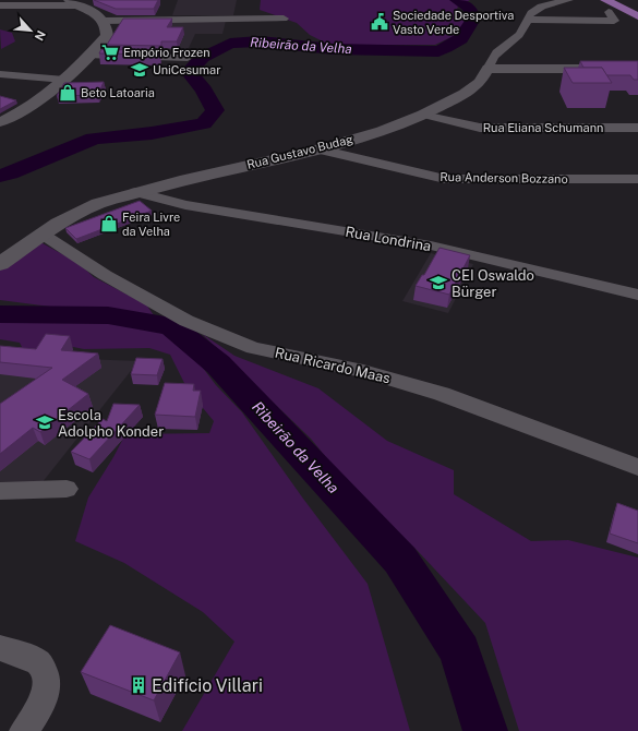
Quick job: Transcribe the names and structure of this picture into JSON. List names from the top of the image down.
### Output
{
  "streets": {
    "street": [
      "Rua Eliana Schumann",
      "Rua Gustavo Budag",
      "Rua Anderson Bozzano",
      "Rua Londrina",
      "Rua Ricardo Maas"
    ]
  },
  "crossings": [
    ["Rua Eliana Schumann", "Rua Gustavo Budag"],
    ["Rua Gustavo Budag", "Rua Anderson Bozzano"],
    ["Rua Gustavo Budag", "Rua Londrina"],
    ["Rua Gustavo Budag", "Rua Ricardo Maas"]
  ],
  "water": ["Ribeirão da Velha"],
  "places": {
    "public building": ["Sociedade Desportiva Vasto Verde"],
    "supermarket": ["Empório Frozen"],
    "school or university": ["UniCesumar", "CEI Oswaldo Bürger", "Escola Adolpho Konder"],
    "shop": ["Beto Latoaria", "Feira Livre da Velha"],
    "building": ["Edifício Villari"]
  },
  "north": "bottom right"
}
